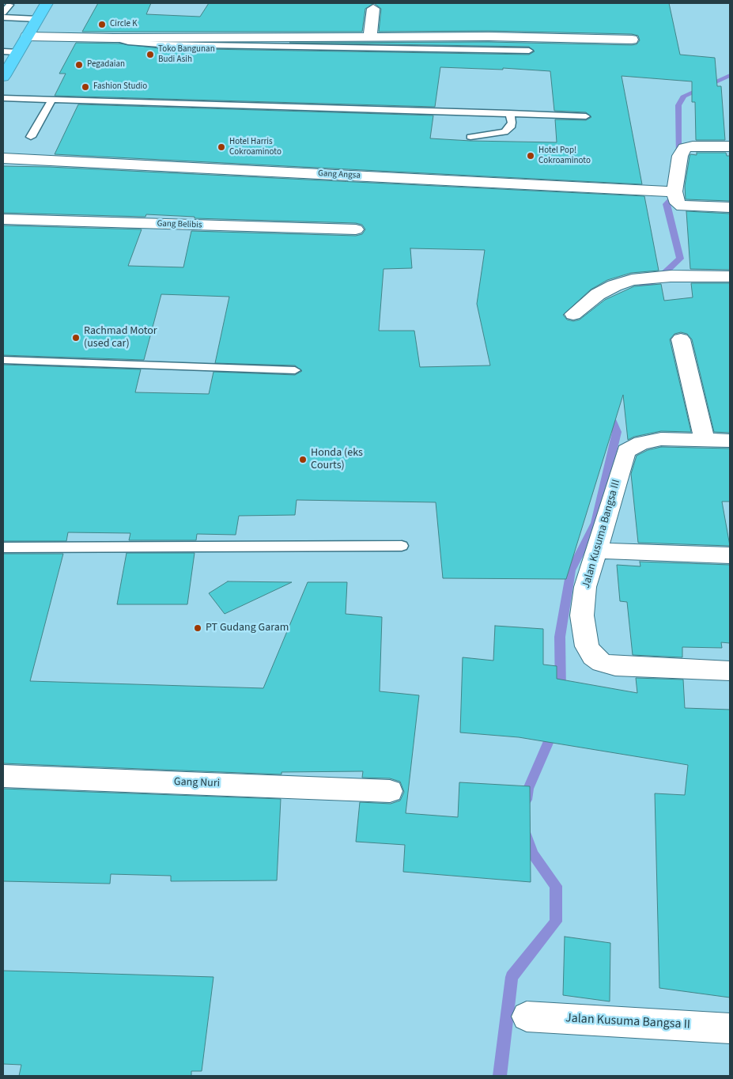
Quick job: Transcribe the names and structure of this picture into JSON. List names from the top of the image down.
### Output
{
  "streets": {
    "street": [
      "Gang Angsa",
      "Gang Belibis",
      "Jalan Kusuma Bangsa III",
      "Gang Nuri",
      "Jalan Kusuma Bangsa II"
    ]
  },
  "places": [
    "Circle K",
    "Toko Bangunan Budi Asih",
    "Pegadaian",
    "Fashion Studio",
    "Hotel Harris Cokroaminoto",
    "Hotel Pop! Cokroaminoto",
    "Rachmad Motor (used car)",
    "Honda (eks Courts)",
    "PT Gudang Garam"
  ]
}
